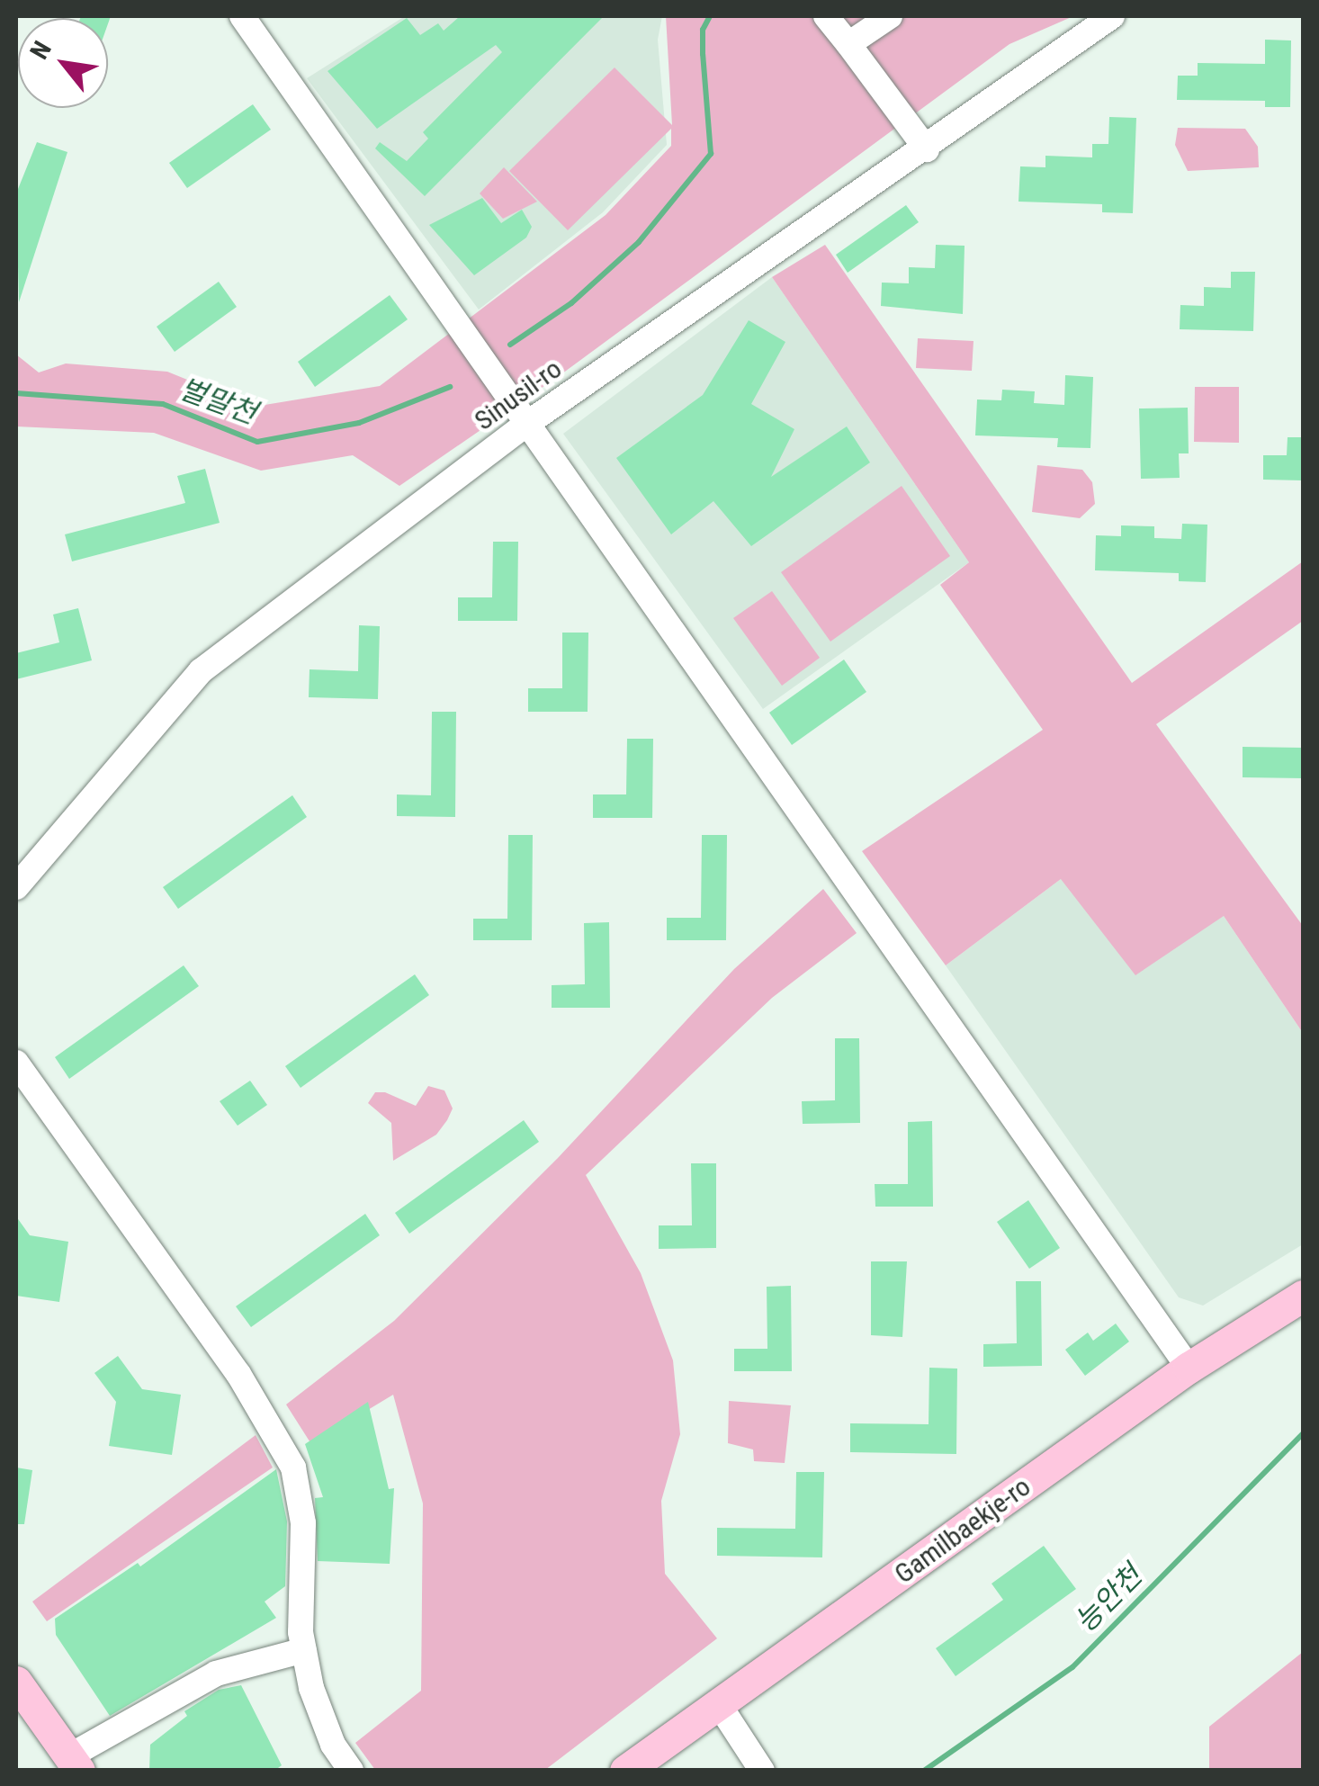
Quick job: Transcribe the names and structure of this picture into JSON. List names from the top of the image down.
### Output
{
  "streets": {
    "main road": ["Gamilbaekje-ro"],
    "street": ["Sinusil-ro"]
  },
  "water": ["벌말천", "능안천"],
  "north": "top left"
}
